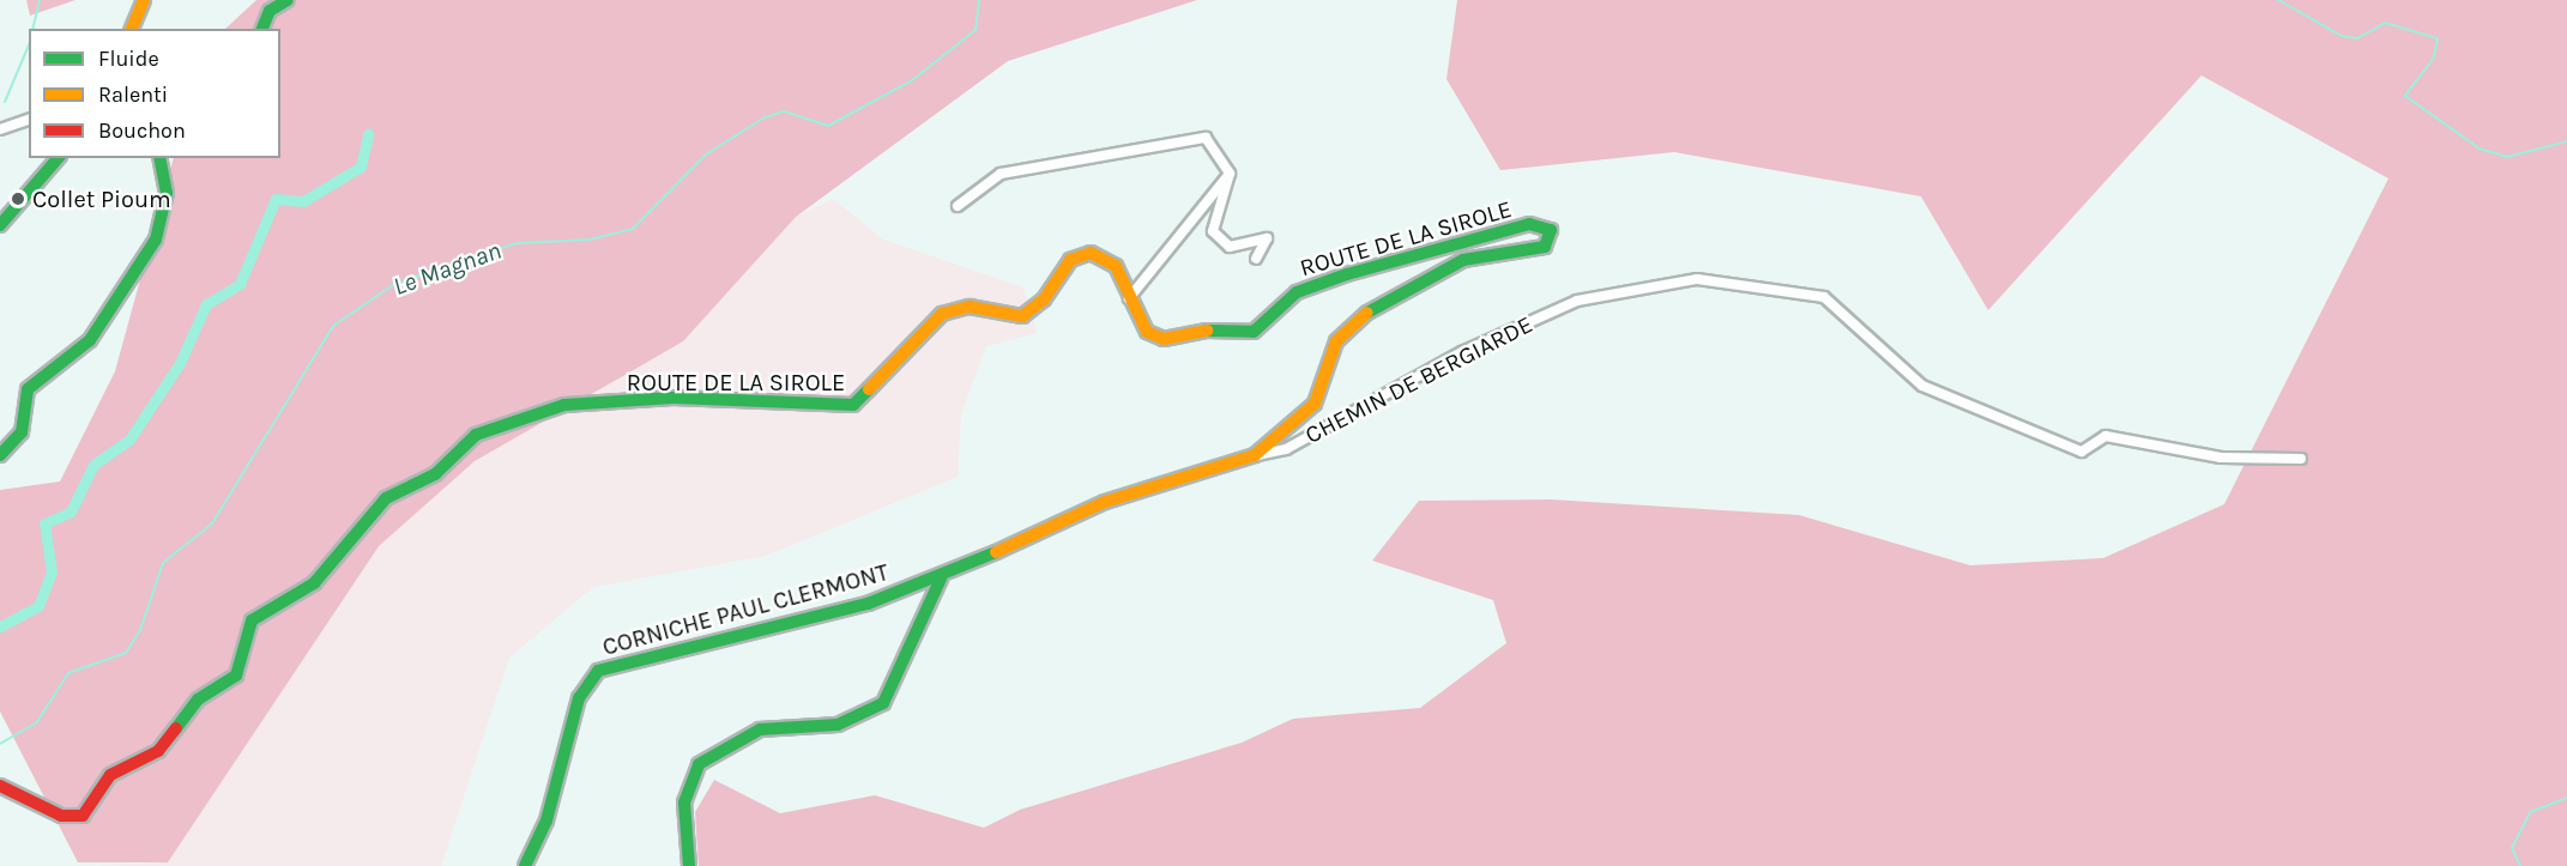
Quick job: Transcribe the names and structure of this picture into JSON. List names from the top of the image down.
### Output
{
  "streets": {
    "street": ["ROUTE DE LA SIROLE", "CHEMIN DE BERGIARDE", "CORNICHE PAUL CLERMONT"]
  },
  "crossings": [
    ["ROUTE DE LA SIROLE", "CHEMIN DE BERGIARDE"],
    ["ROUTE DE LA SIROLE", "CORNICHE PAUL CLERMONT"]
  ],
  "water": ["Le Magnan"],
  "places": ["Collet Pioum"],
  "legend": ["Fluide", "Ralenti", "Bouchon"]
}
